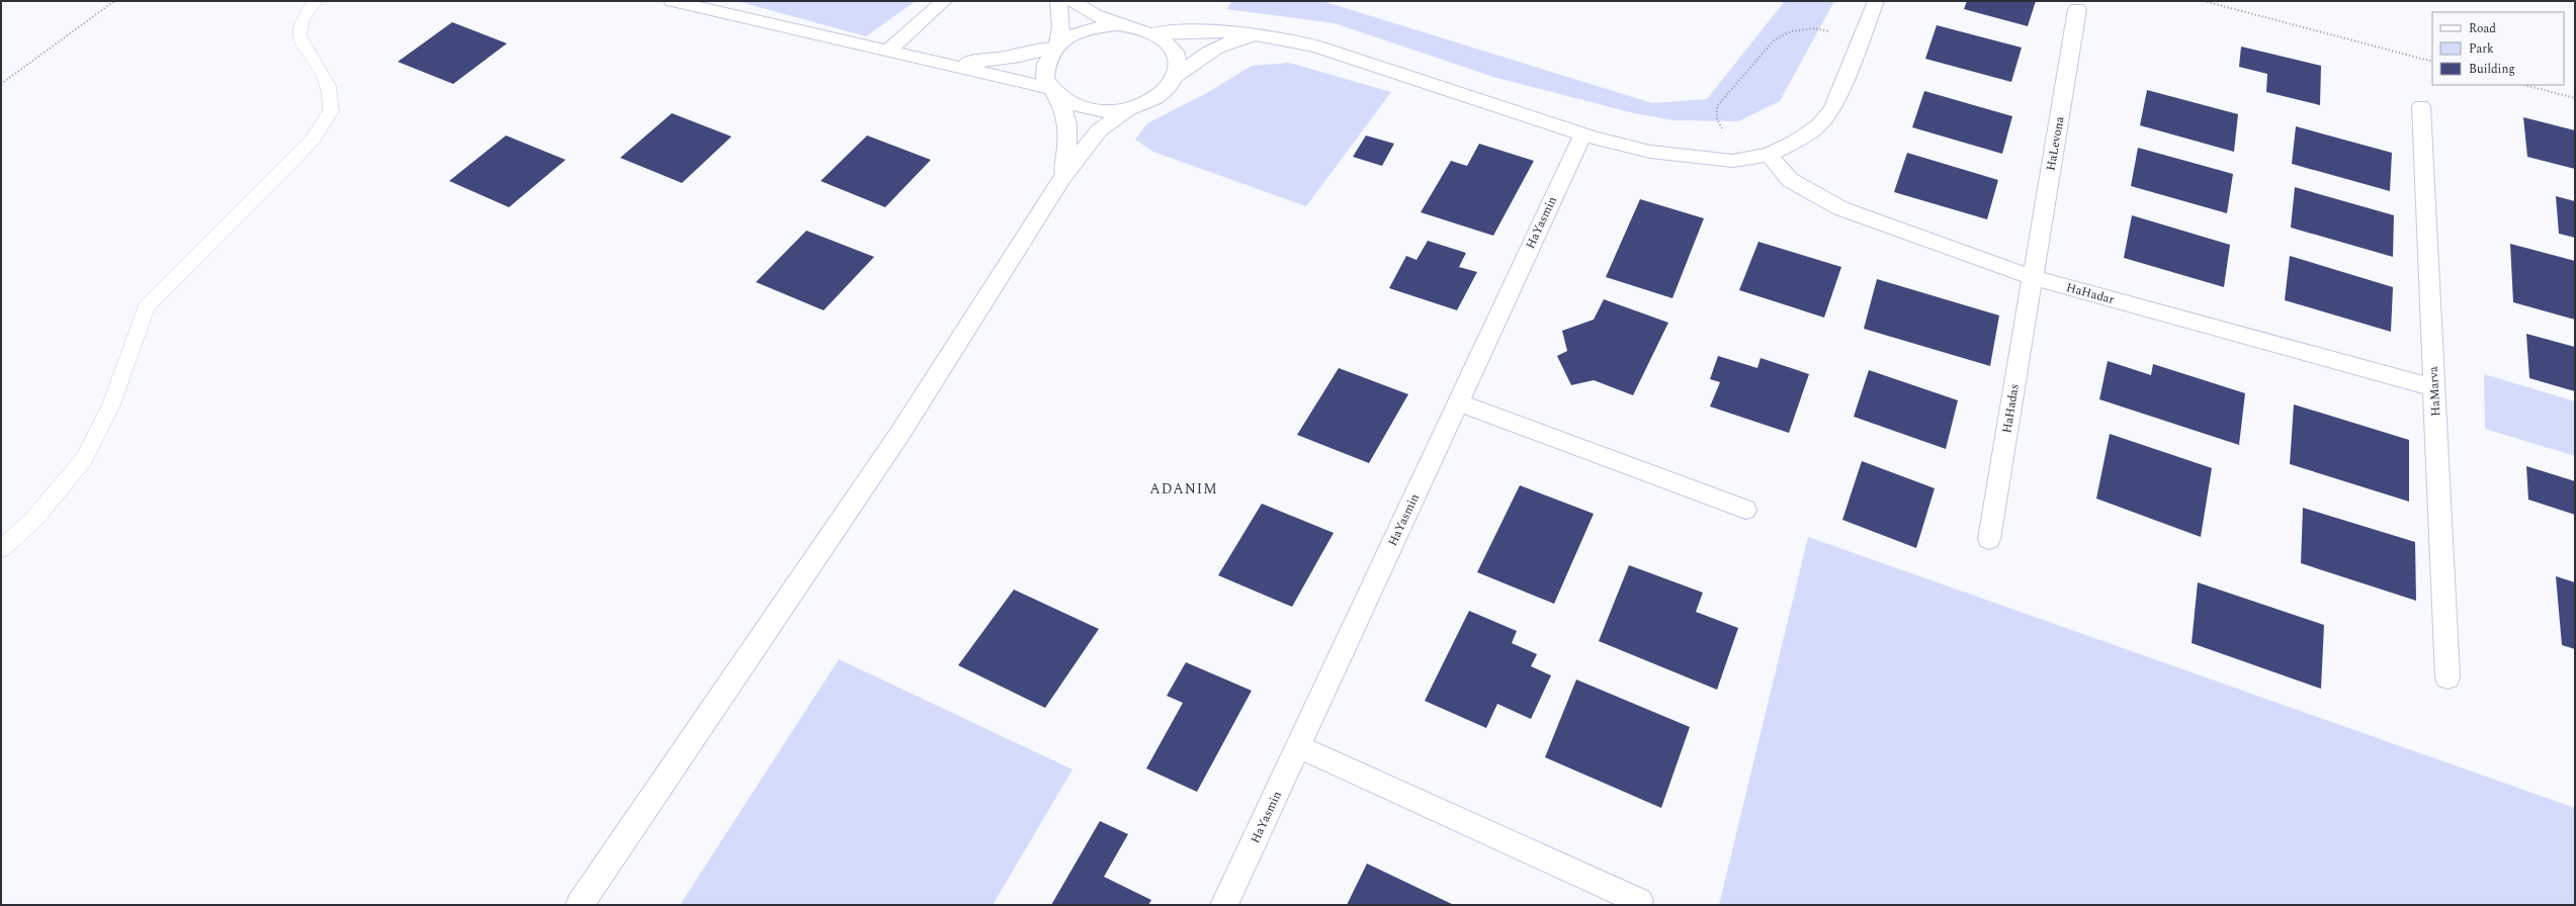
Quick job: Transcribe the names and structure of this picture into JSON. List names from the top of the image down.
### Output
{
  "streets": {
    "street": [
      "HaLevona",
      "HaYasmin",
      "HaHadar",
      "HaMarva",
      "HaHadas"
    ]
  },
  "crossings": [
    ["HaLevona", "HaHadar"],
    ["HaLevona", "HaHadas"],
    ["HaHadar", "HaMarva"],
    ["HaHadar", "HaHadas"]
  ],
  "districts": ["ADANIM"],
  "legend": ["Road", "Park", "Building"]
}
